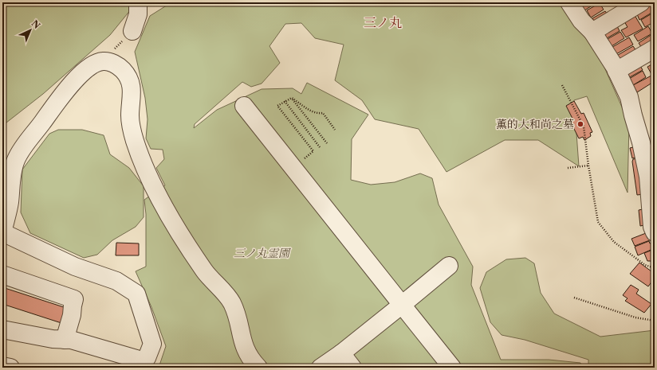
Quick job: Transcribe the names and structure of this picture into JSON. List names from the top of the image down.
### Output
{
  "districts": ["三ノ丸"],
  "parks": ["三ノ丸霊園"],
  "places": ["薫的大和尚之墓"],
  "north": "top right"
}
